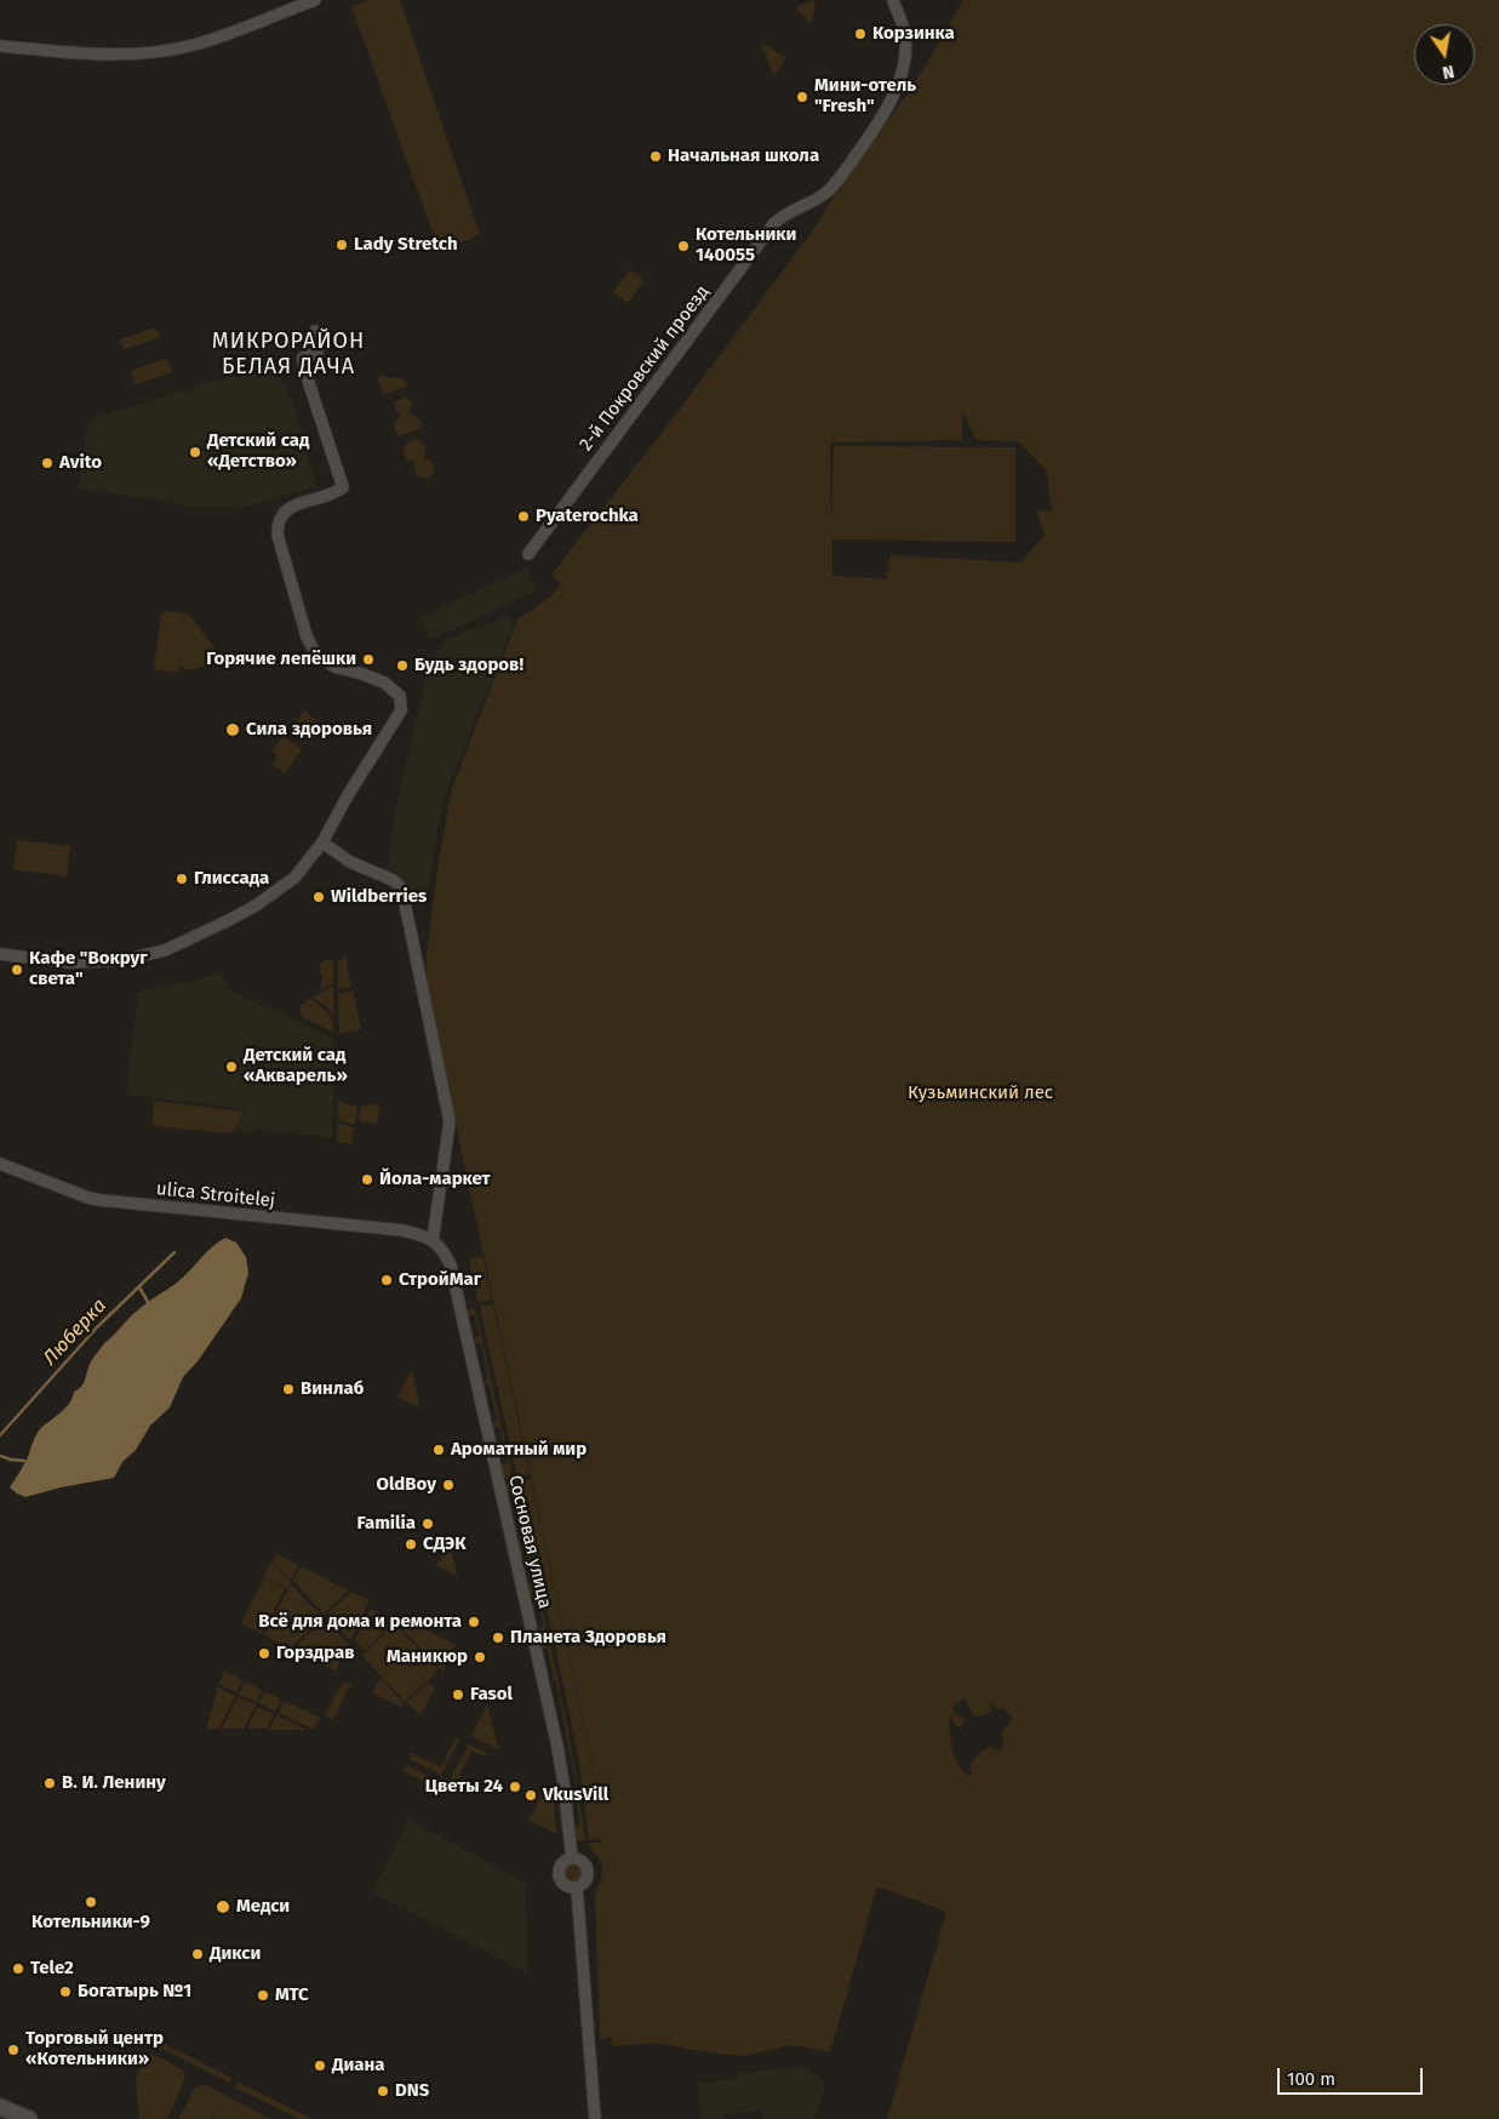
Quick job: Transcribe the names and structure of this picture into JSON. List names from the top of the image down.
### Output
{
  "streets": {
    "street": ["2-й Покровский проезд", "ulica Stroitelej", "Сосновая улица"]
  },
  "crossings": [
    ["ulica Stroitelej", "Сосновая улица"]
  ],
  "districts": ["МИКРОРАЙОН БЕЛАЯ ДАЧА"],
  "water": ["Люберка"],
  "parks": ["Кузьминский лес"],
  "places": [
    "Корзинка",
    "Мини-отель \"Fresh\"",
    "Начальная школа",
    "Lady Stretch",
    "Котельники 140055",
    "Детский сад «Детство»",
    "Avito",
    "Pyaterochka",
    "Горячие лепёшки",
    "Будь здоров!",
    "Сила здоровья",
    "Глиссада",
    "Wildberries",
    "Кафе \"Вокруг света\"",
    "Детский сад «Акварель»",
    "Йола-маркет",
    "СтройМаг",
    "Винлаб",
    "Ароматный мир",
    "OldBoy",
    "Familia",
    "СДЭК",
    "Всё для дома и ремонта",
    "Планета Здоровья",
    "Горздрав",
    "Маникюр",
    "Fasol",
    "В. И. Ленину",
    "Цветы 24",
    "VkusVill",
    "Котельники-9",
    "Медси",
    "Дикси",
    "Tele2",
    "Богатырь №1",
    "МТС",
    "Торговый центр «Котельники»",
    "Диана",
    "DNS"
  ],
  "scale_bar": "100 m",
  "north": "bottom"
}
